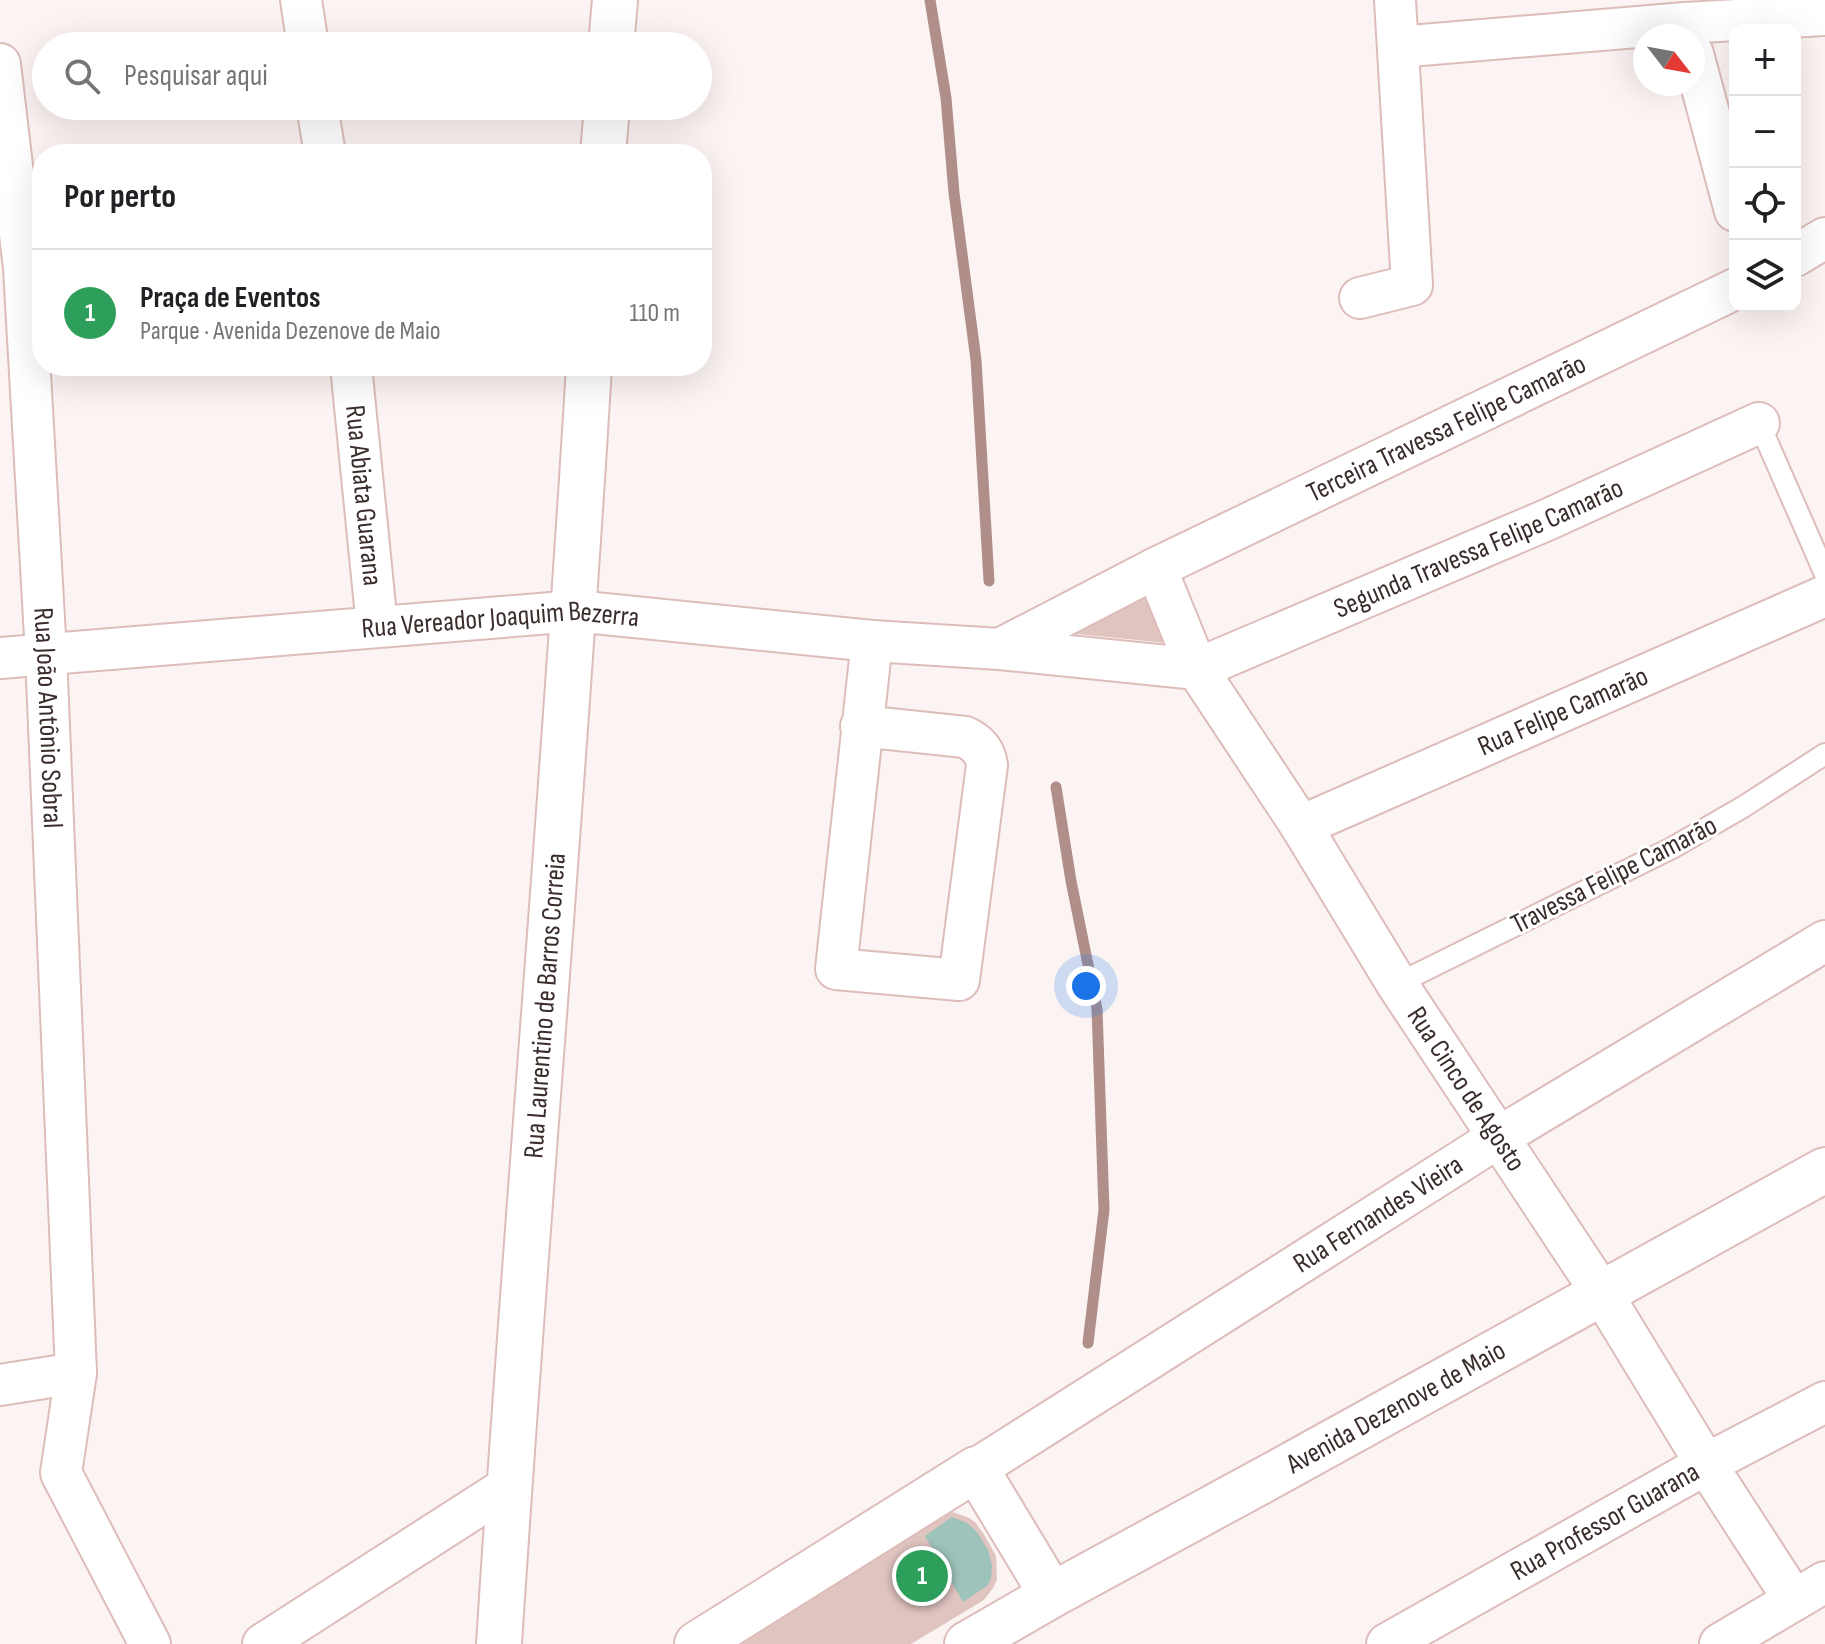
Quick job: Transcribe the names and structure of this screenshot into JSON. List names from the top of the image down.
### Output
{
  "streets": {
    "street": [
      "Terceira Travessa Felipe Camarão",
      "Rua Abiata Guarana",
      "Segunda Travessa Felipe Camarão",
      "Rua Vereador Joaquim Bezerra",
      "Rua Felipe Camarão",
      "Rua João Antônio Sobral",
      "Rua Laurentino de Barros Correia",
      "Rua Cinco de Agosto",
      "Rua Fernandes Vieira",
      "Avenida Dezenove de Maio",
      "Rua Professor Guarana"
    ],
    "lane": ["Travessa Felipe Camarão"]
  },
  "crossings": [
    ["Terceira Travessa Felipe Camarão", "Rua Vereador Joaquim Bezerra"],
    ["Terceira Travessa Felipe Camarão", "Rua Cinco de Agosto"],
    ["Rua Abiata Guarana", "Rua Vereador Joaquim Bezerra"],
    ["Segunda Travessa Felipe Camarão", "Rua Vereador Joaquim Bezerra"],
    ["Segunda Travessa Felipe Camarão", "Rua Cinco de Agosto"],
    ["Rua Vereador Joaquim Bezerra", "Rua João Antônio Sobral"],
    ["Rua Vereador Joaquim Bezerra", "Rua Laurentino de Barros Correia"],
    ["Rua Vereador Joaquim Bezerra", "Rua Cinco de Agosto"],
    ["Rua Felipe Camarão", "Rua Cinco de Agosto"],
    ["Travessa Felipe Camarão", "Rua Cinco de Agosto"],
    ["Rua Cinco de Agosto", "Rua Fernandes Vieira"],
    ["Rua Cinco de Agosto", "Avenida Dezenove de Maio"],
    ["Rua Cinco de Agosto", "Rua Professor Guarana"]
  ],
  "north": "bottom right",
  "page": {
    "map_buttons": ["+", "−"],
    "search": "Pesquisar aqui",
    "heading": "Por perto",
    "list": [
      {
        "mark": "1",
        "name": "Praça de Eventos",
        "note": "Parque · Avenida Dezenove de Maio",
        "value": "110 m"
      }
    ],
    "pins": "1"
  }
}
